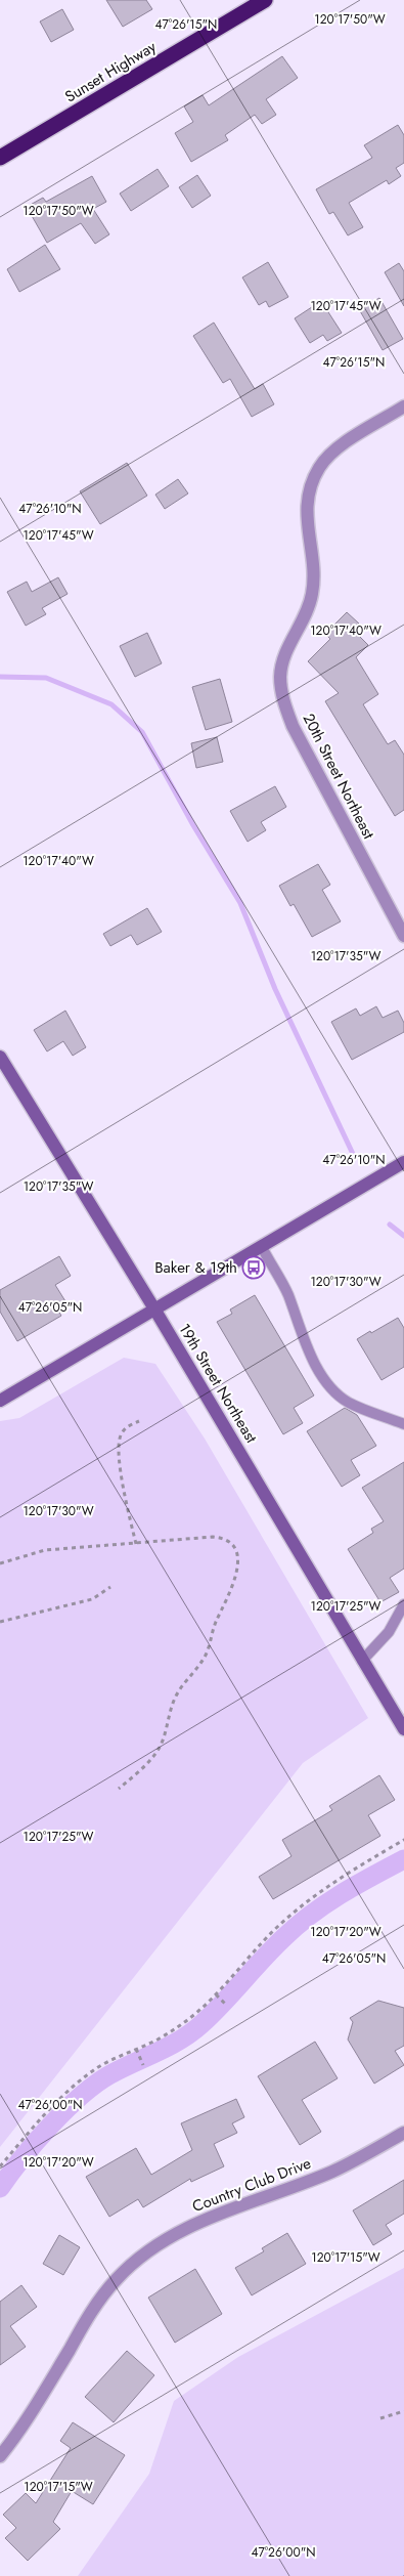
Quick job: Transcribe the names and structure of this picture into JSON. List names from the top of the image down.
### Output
{
  "streets": {
    "highway": ["Sunset Highway"],
    "street": ["20th Street Northeast", "19th Street Northeast", "Country Club Drive"]
  },
  "places": {
    "bus stop": ["Baker & 19th"]
  },
  "coordinates": [
    "120°17'50\"W",
    "47°26'15\"N",
    "120°17'45\"W",
    "47°26'10\"N",
    "120°17'40\"W",
    "120°17'35\"W",
    "120°17'30\"W",
    "47°26'05\"N",
    "120°17'25\"W",
    "120°17'20\"W",
    "47°26'00\"N",
    "120°17'15\"W"
  ]
}
